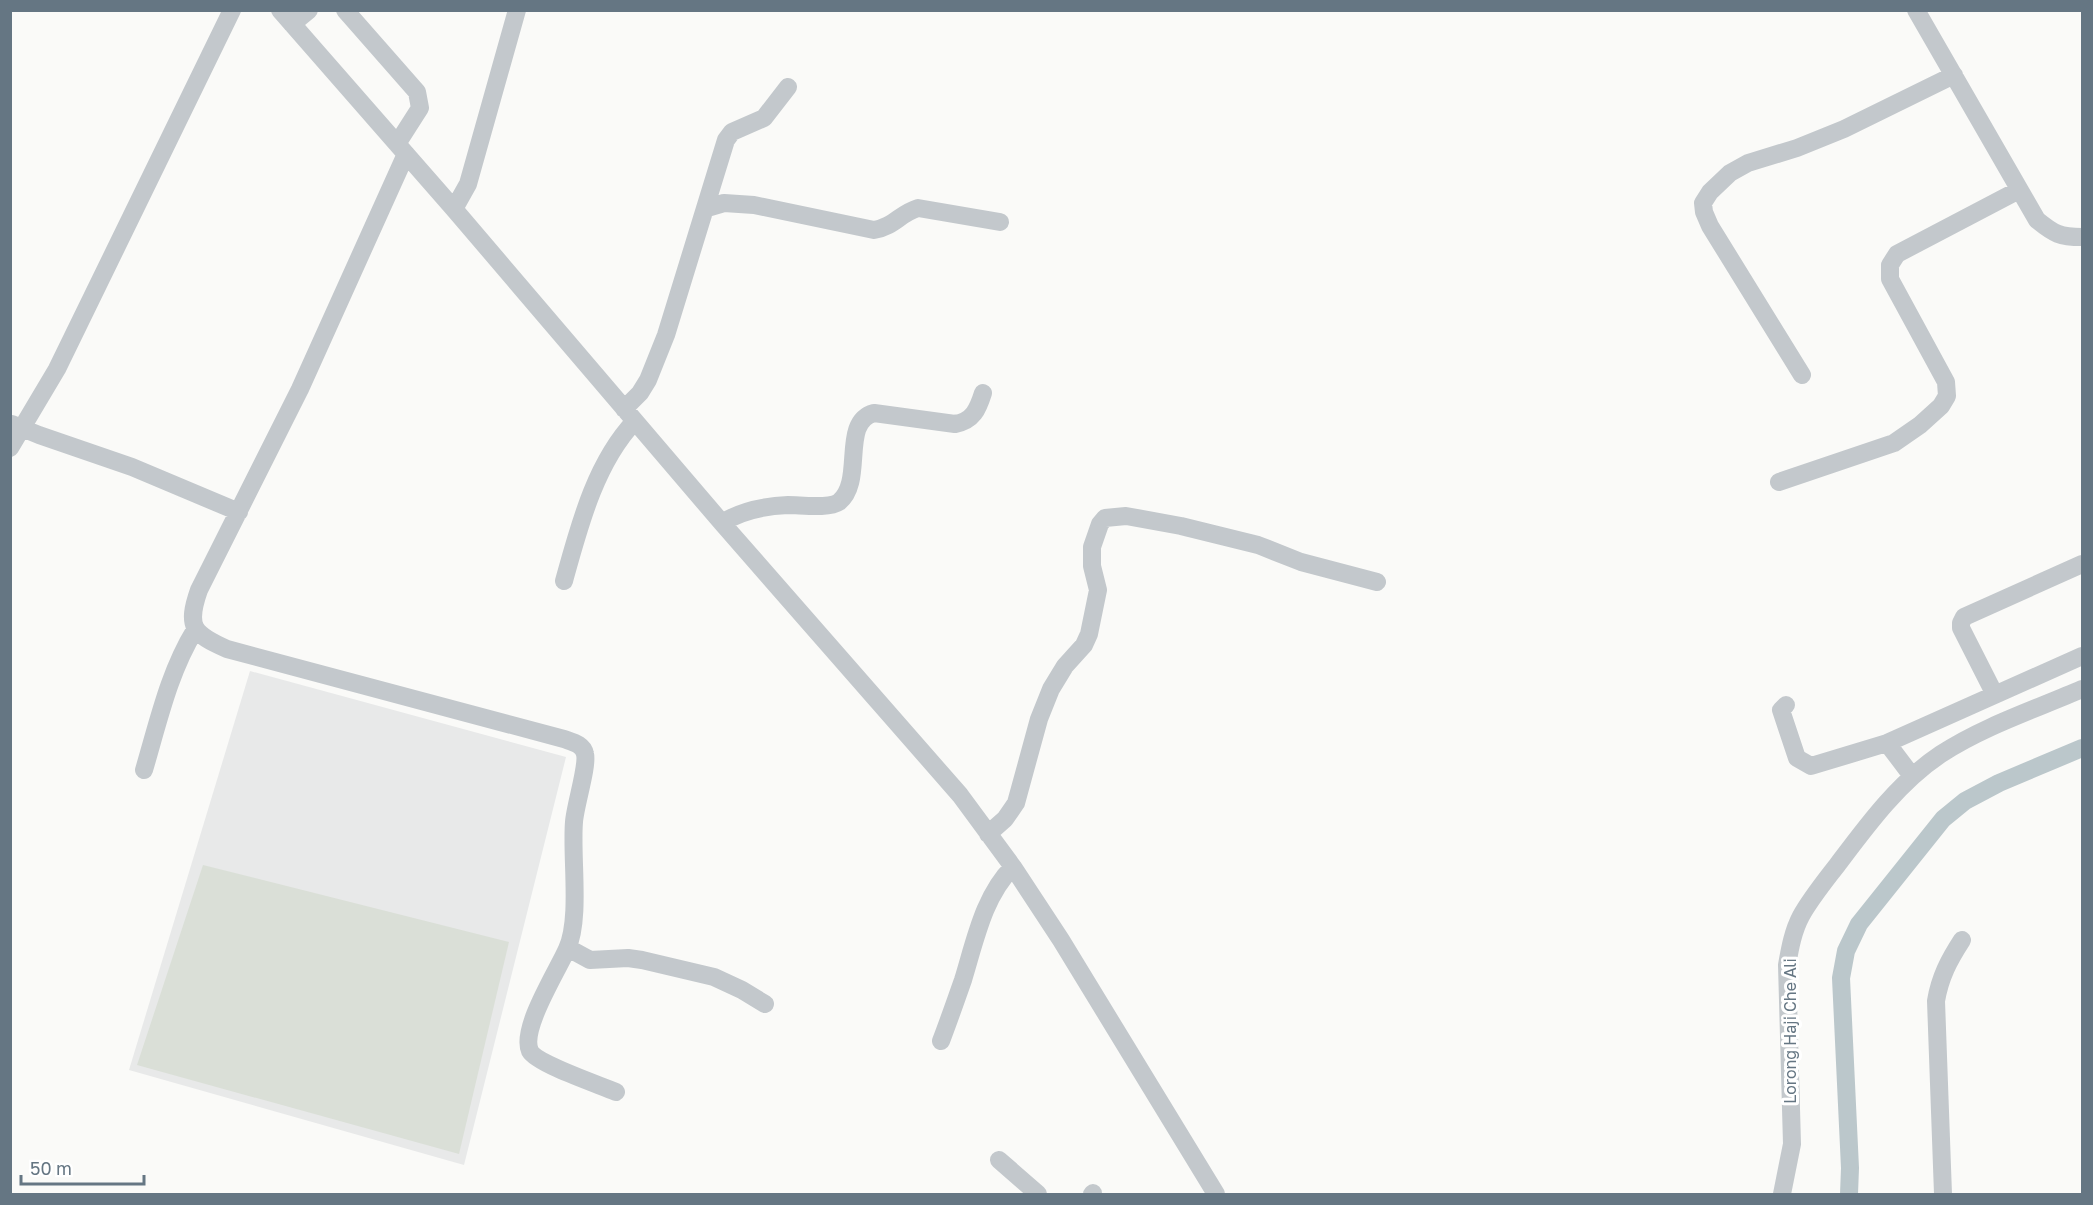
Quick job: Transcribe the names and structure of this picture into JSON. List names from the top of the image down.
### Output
{
  "streets": {
    "street": ["Lorong Haji Che Ali"]
  },
  "scale_bar": "50 m"
}
